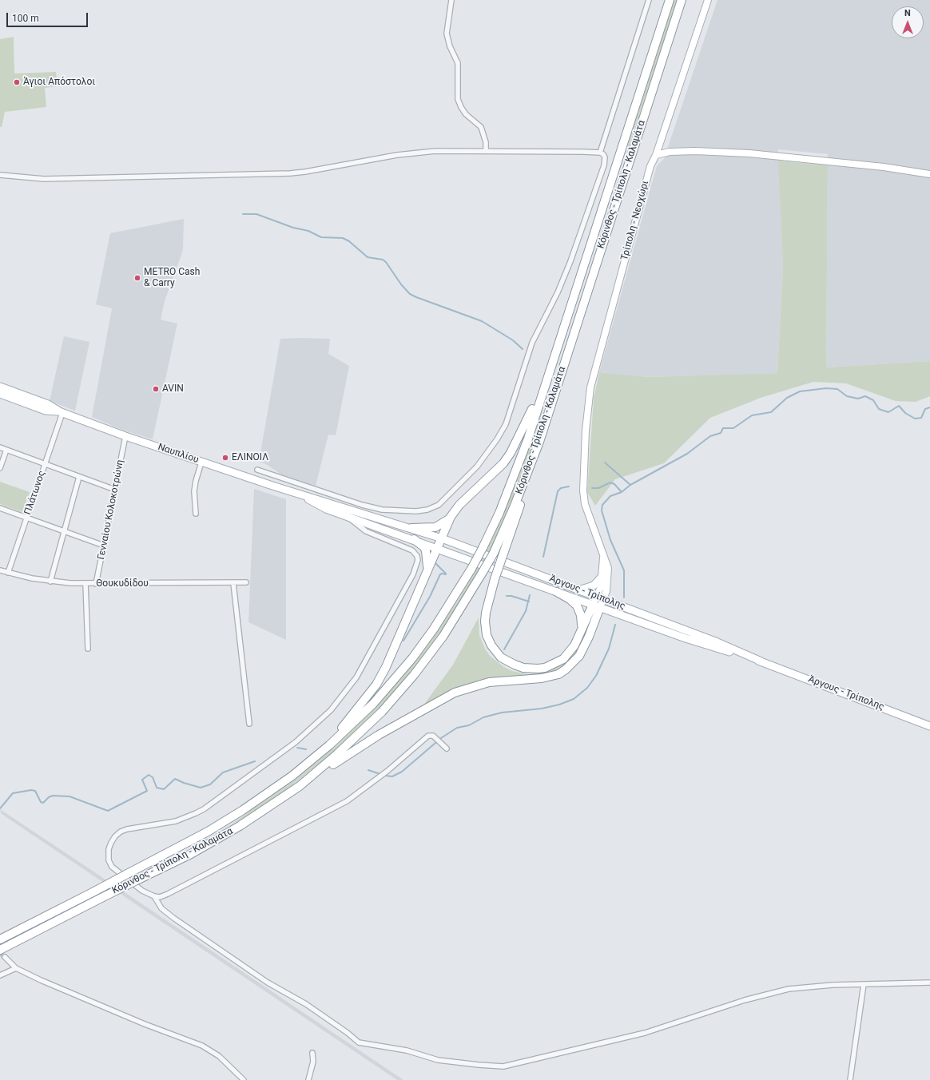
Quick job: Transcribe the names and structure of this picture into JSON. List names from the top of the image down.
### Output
{
  "streets": {
    "highway": ["Κόρινθος - Τρίπολη - Καλαμάτα"],
    "main road": ["Τρίπολη - Νεοχώρι", "Ναυπλίου", "Άργους - Τρίπολης"],
    "street": ["Πλάτωνος", "Γενναίου Κολοκοτρώνη", "Θουκυδίδου"]
  },
  "crossings": [
    ["Τρίπολη - Νεοχώρι", "Άργους - Τρίπολης"],
    ["Ναυπλίου", "Πλάτωνος"],
    ["Ναυπλίου", "Γενναίου Κολοκοτρώνη"],
    ["Ναυπλίου", "Άργους - Τρίπολης"],
    ["Πλάτωνος", "Θουκυδίδου"],
    ["Γενναίου Κολοκοτρώνη", "Θουκυδίδου"]
  ],
  "places": [
    "Άγιοι Απόστολοι",
    "METRO Cash & Carry",
    "AVIN",
    "ΕΛΙΝΟΙΛ"
  ],
  "scale_bar": "100 m",
  "north": "top"
}
